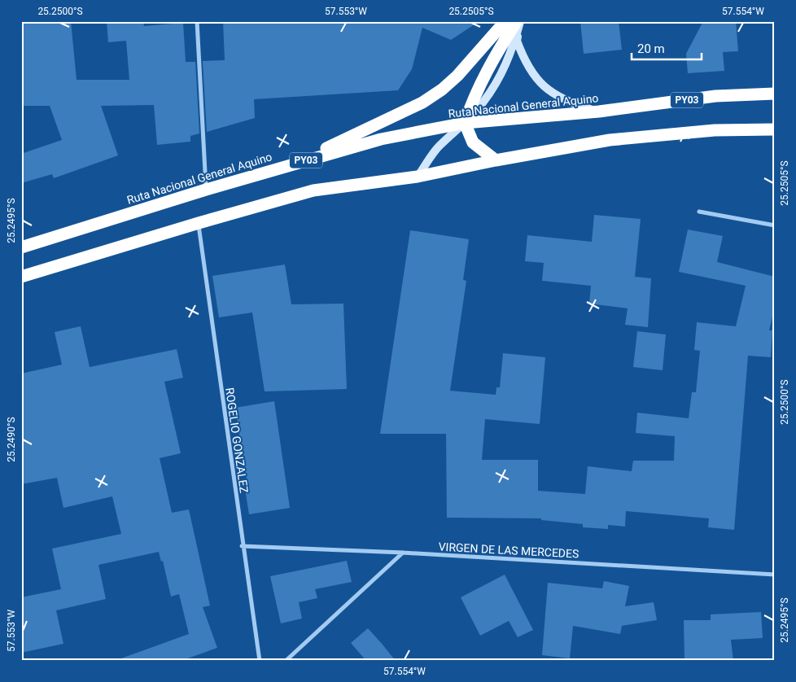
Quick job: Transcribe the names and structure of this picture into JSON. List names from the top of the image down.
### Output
{
  "streets": {
    "highway": ["PY03", "Ruta Nacional General Aquino"],
    "street": ["ROGELIO GONZALEZ", "VIRGEN DE LAS MERCEDES"]
  },
  "crossings": [
    ["ROGELIO GONZALEZ", "VIRGEN DE LAS MERCEDES"]
  ],
  "scale_bar": "20 m",
  "coordinates": [
    "25.2500°S",
    "57.553°W",
    "25.2505°S",
    "57.554°W",
    "25.2495°S",
    "25.2490°S"
  ]
}
